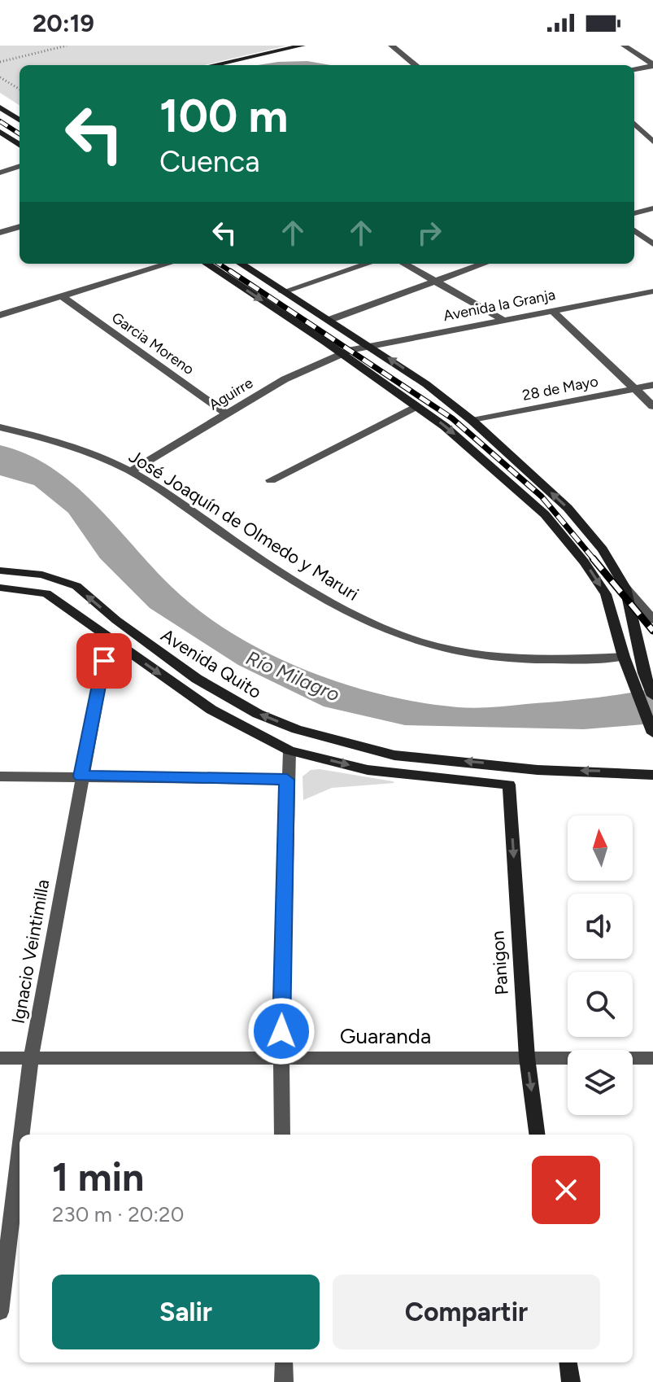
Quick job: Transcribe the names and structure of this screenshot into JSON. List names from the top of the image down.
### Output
{
  "streets": {
    "main road": ["Avenida Quito", "Panigon"],
    "street": [
      "Avenida la Granja",
      "Garcia Moreno",
      "28 de Mayo",
      "Aguirre",
      "José Joaquín de Olmedo y Maruri",
      "Ignacio Veintimilla",
      "Guaranda"
    ]
  },
  "crossings": [
    ["Avenida la Granja", "Aguirre"],
    ["Garcia Moreno", "Aguirre"],
    ["Aguirre", "José Joaquín de Olmedo y Maruri"],
    ["Avenida Quito", "Ignacio Veintimilla"],
    ["Avenida Quito", "Panigon"],
    ["Ignacio Veintimilla", "Guaranda"],
    ["Panigon", "Guaranda"]
  ],
  "one_way": ["Panigon"],
  "water": ["Río Milagro"],
  "north": "top",
  "page": {
    "status": "20:19",
    "turn": ["100 m", "Cuenca"],
    "heading": ["1 min", "230 m · 20:20"],
    "buttons": ["Salir", "Compartir"]
  }
}
